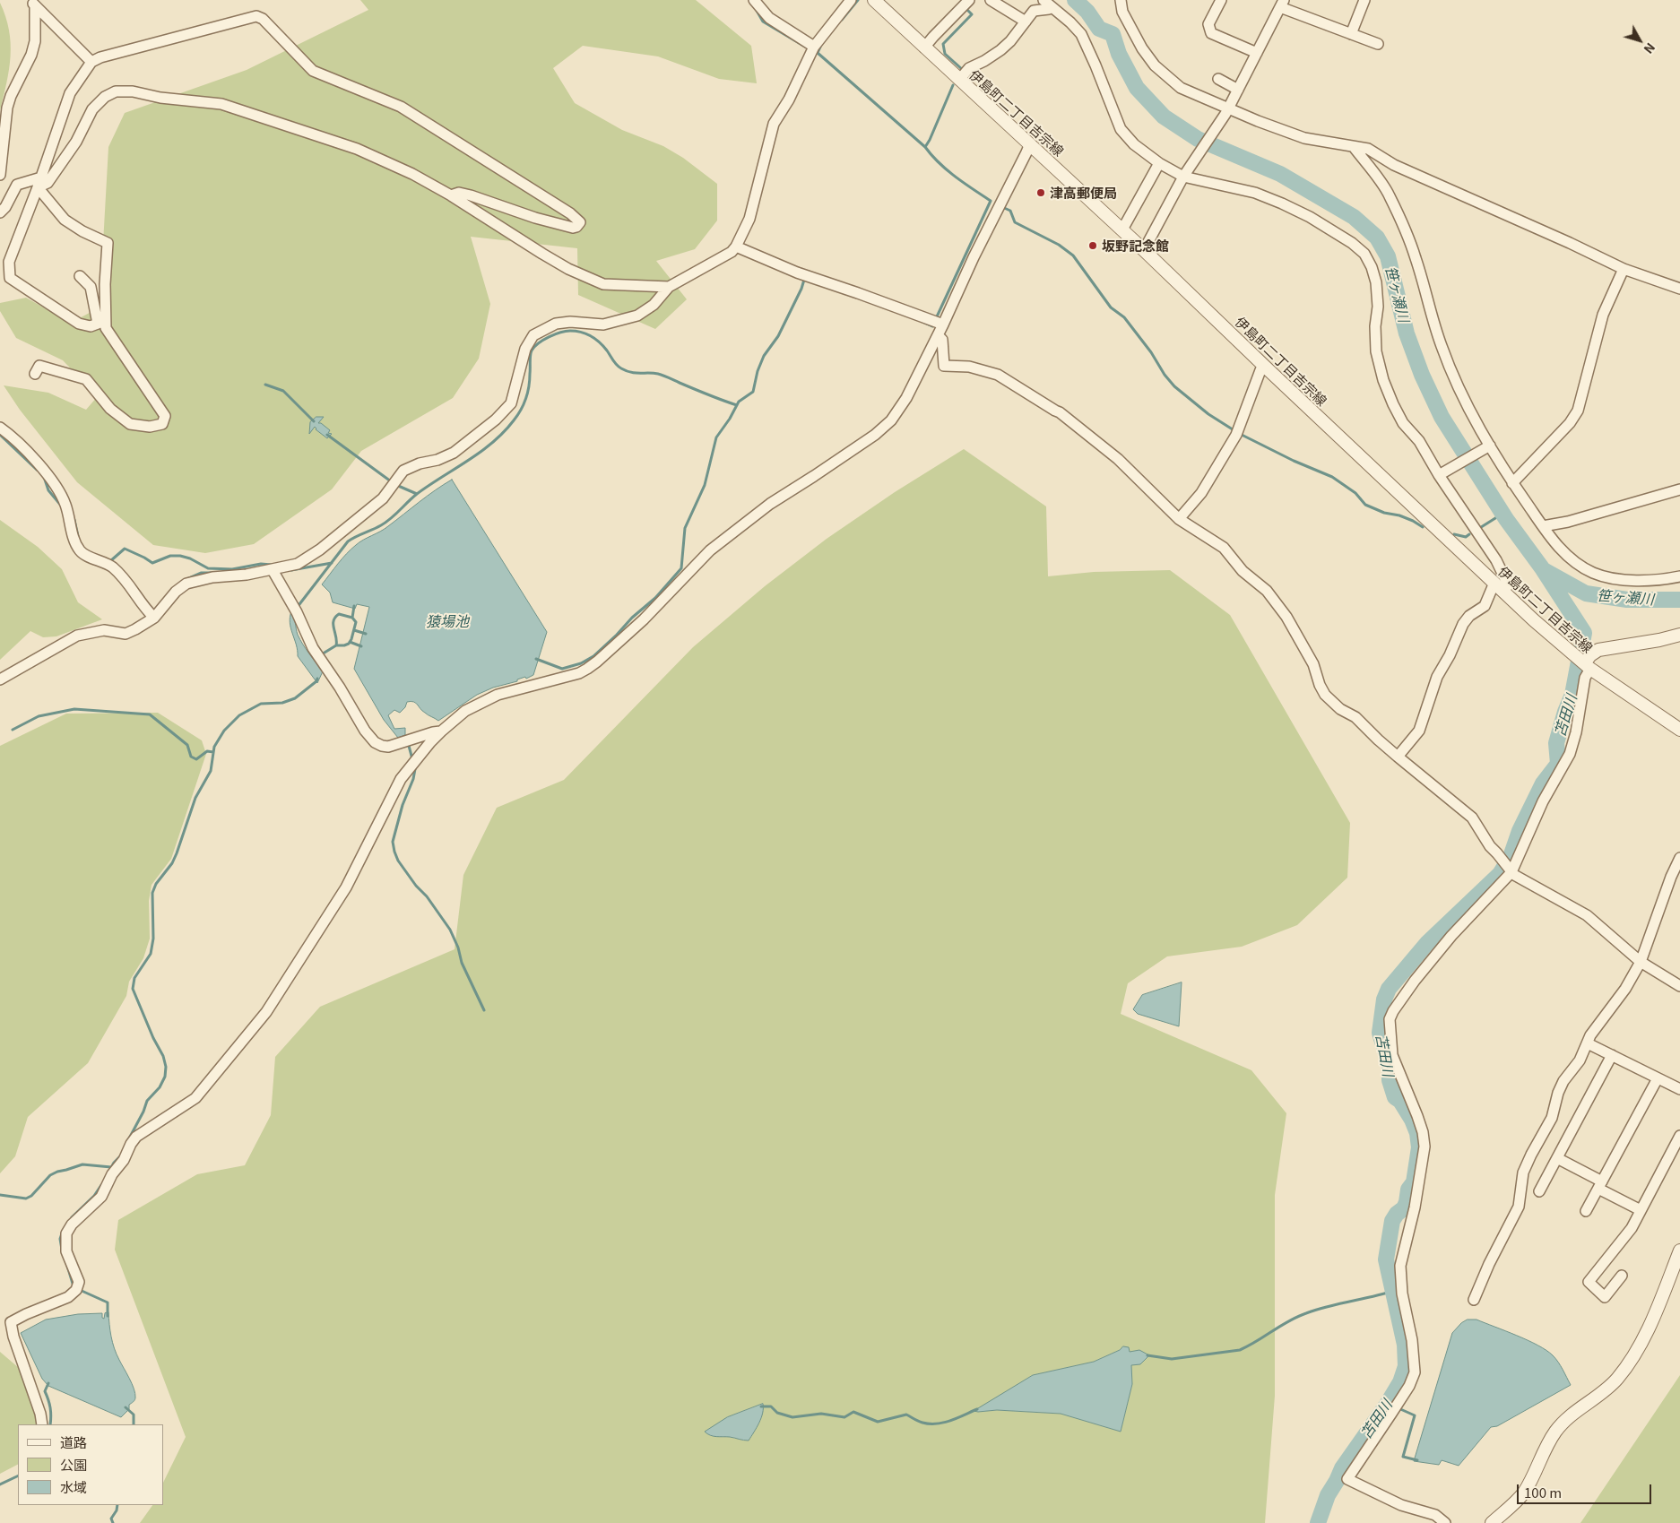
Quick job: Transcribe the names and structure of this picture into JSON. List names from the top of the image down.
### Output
{
  "streets": {
    "street": ["伊島町二丁目吉宗線"]
  },
  "water": ["笹ヶ瀬川", "猿場池", "苫田川"],
  "places": ["津高郵便局", "坂野記念館"],
  "legend": ["道路", "公園", "水域"],
  "scale_bar": "100 m",
  "north": "bottom right"
}
